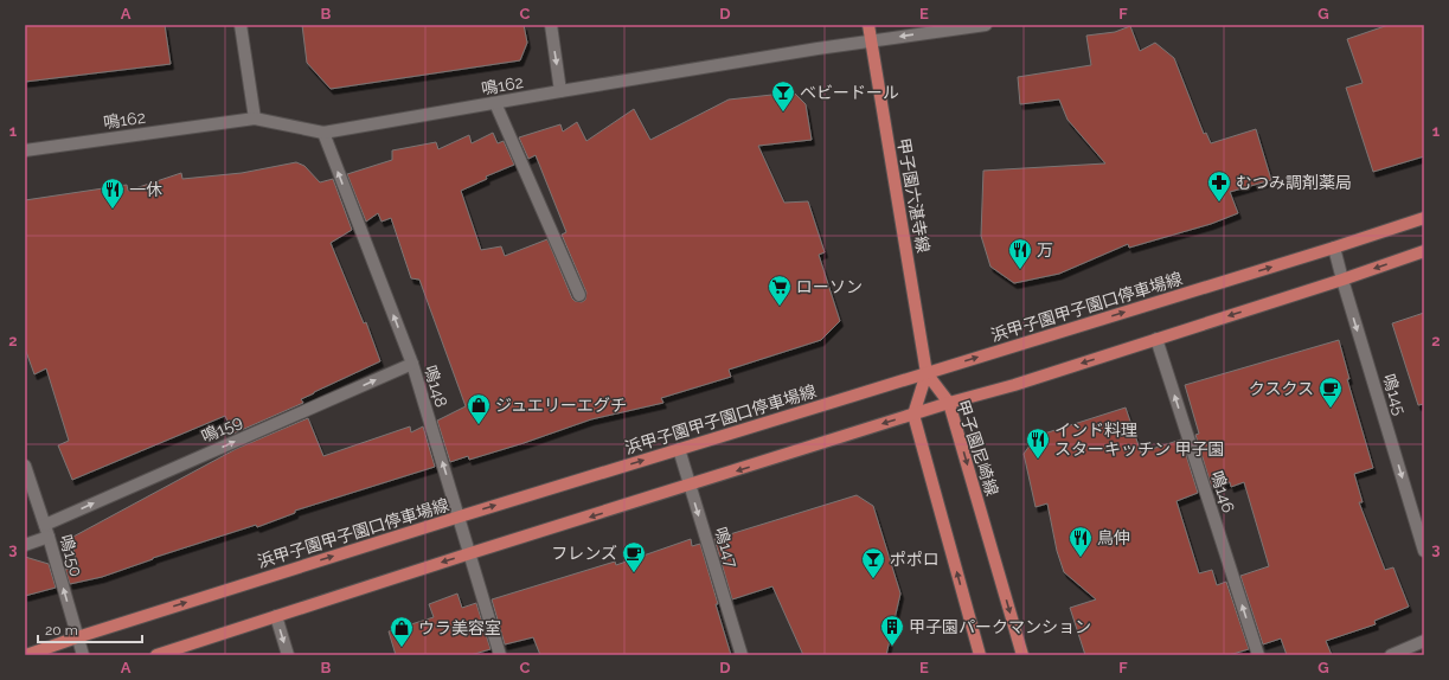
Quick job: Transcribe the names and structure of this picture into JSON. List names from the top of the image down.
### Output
{
  "streets": {
    "main road": ["甲子園六湛寺線", "浜甲子園甲子園口停車場線", "甲子園尼崎線"],
    "street": [
      "鳴162",
      "鳴148",
      "鳴145",
      "鳴159",
      "鳴146",
      "鳴147",
      "鳴150"
    ]
  },
  "crossings": [
    ["鳴162", "甲子園六湛寺線"],
    ["鳴162", "鳴148"],
    ["甲子園六湛寺線", "浜甲子園甲子園口停車場線"],
    ["甲子園六湛寺線", "甲子園尼崎線"],
    ["浜甲子園甲子園口停車場線", "鳴148"],
    ["浜甲子園甲子園口停車場線", "鳴145"],
    ["浜甲子園甲子園口停車場線", "甲子園尼崎線"],
    ["浜甲子園甲子園口停車場線", "鳴147"],
    ["浜甲子園甲子園口停車場線", "鳴150"],
    ["鳴148", "鳴159"],
    ["鳴159", "鳴150"]
  ],
  "one_way": [
    "鳴148",
    "鳴145",
    "鳴159",
    "鳴146",
    "鳴147",
    "鳴150"
  ],
  "places": {
    "bar": ["ベビードール", "ポポロ"],
    "pharmacy": ["むつみ調剤薬局"],
    "restaurant": [
      "一休",
      "万",
      "インド料理 スターキッチン 甲子園",
      "鳥伸"
    ],
    "supermarket": ["ローソン"],
    "cafe": ["クスクス", "フレンズ"],
    "shop": ["ジュエリーエグチ", "ウラ美容室"],
    "building": ["甲子園パークマンション"]
  },
  "scale_bar": "20 m",
  "grid": {
    "columns": [
      "A",
      "B",
      "C",
      "D",
      "E",
      "F",
      "G"
    ],
    "rows": ["1", "2", "3"]
  }
}
